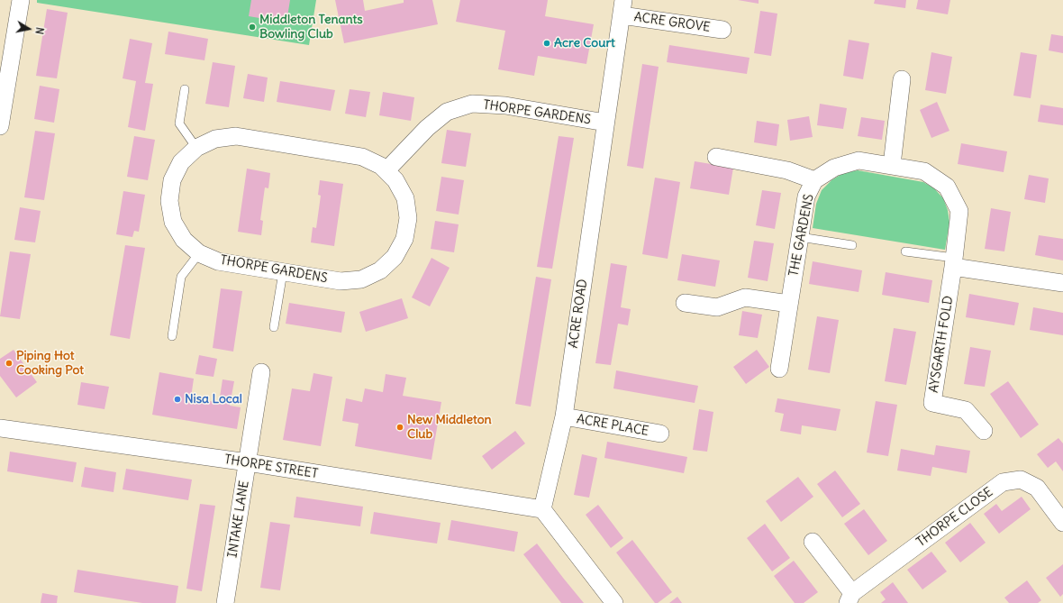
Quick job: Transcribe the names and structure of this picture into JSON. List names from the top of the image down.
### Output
{
  "streets": {
    "street": [
      "ACRE GROVE",
      "THORPE GARDENS",
      "THE GARDENS",
      "ACRE ROAD",
      "AYSGARTH FOLD",
      "ACRE PLACE",
      "THORPE STREET",
      "THORPE CLOSE",
      "INTAKE LANE"
    ]
  },
  "crossings": [
    ["ACRE GROVE", "ACRE ROAD"],
    ["THORPE GARDENS", "ACRE ROAD"],
    ["THE GARDENS", "AYSGARTH FOLD"],
    ["ACRE ROAD", "ACRE PLACE"],
    ["ACRE ROAD", "THORPE STREET"],
    ["THORPE STREET", "INTAKE LANE"]
  ],
  "places": [
    "Middleton Tenants Bowling Club",
    "Acre Court",
    "Piping Hot Cooking Pot",
    "Nisa Local",
    "New Middleton Club"
  ],
  "north": "right"
}
